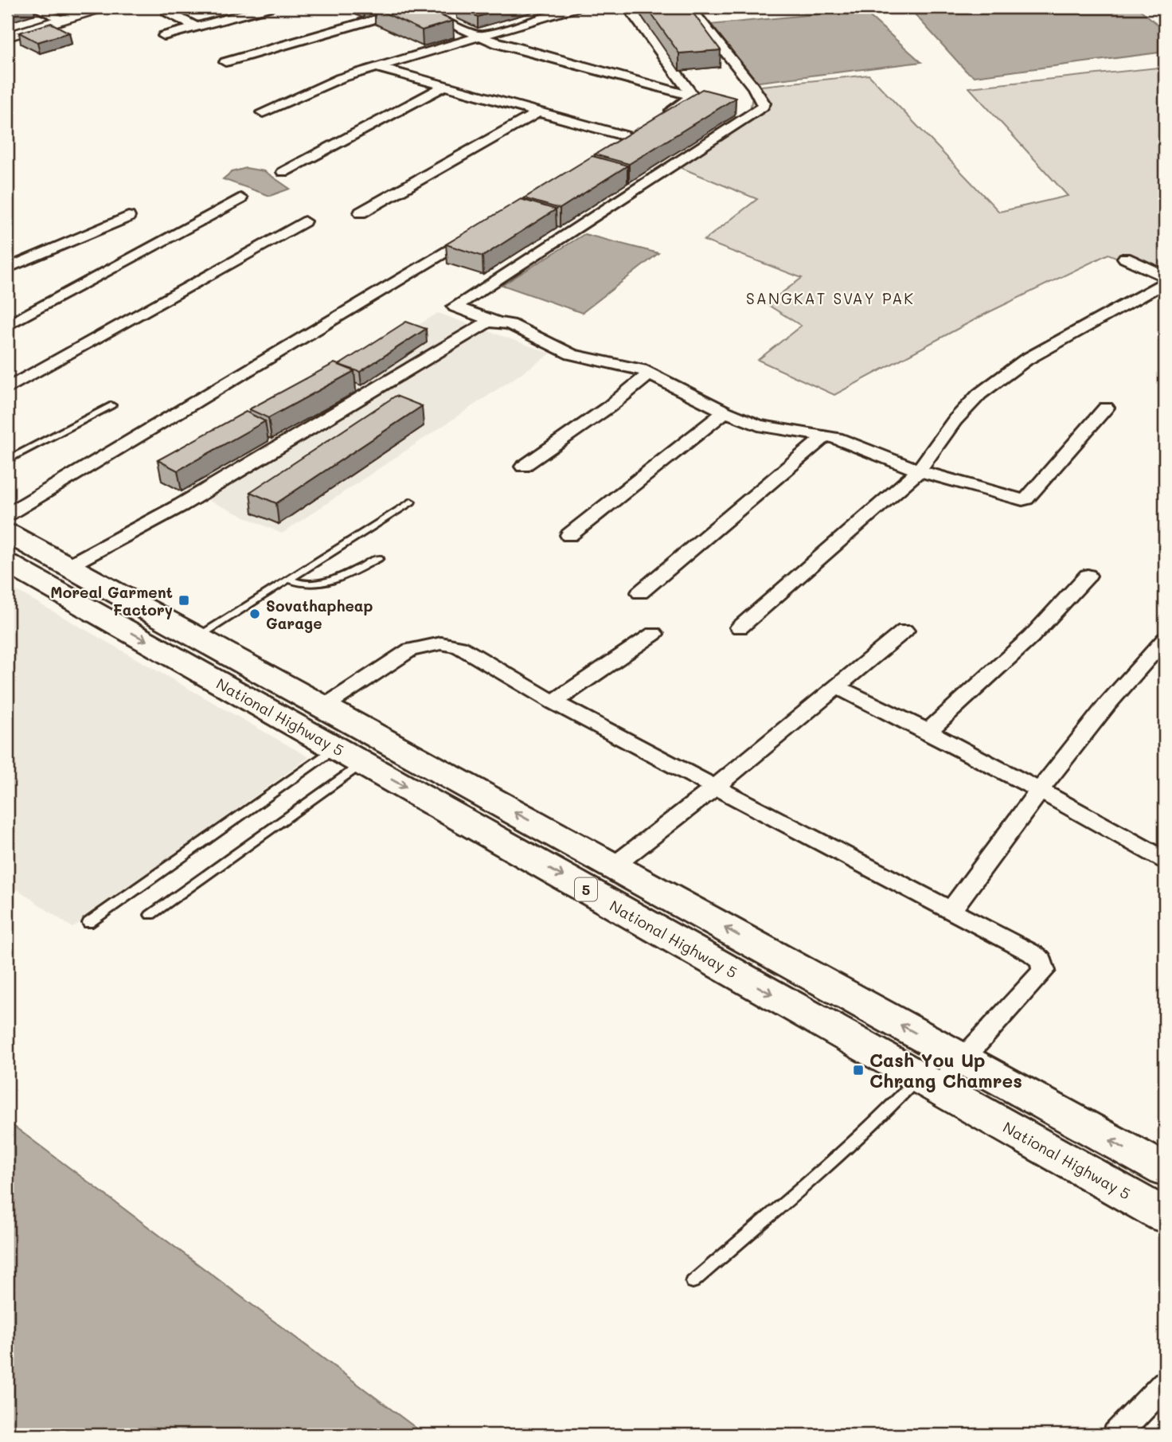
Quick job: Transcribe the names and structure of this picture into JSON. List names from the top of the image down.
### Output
{
  "streets": {
    "highway": ["National Highway 5", "5"]
  },
  "districts": ["SANGKAT SVAY PAK"],
  "places": {
    "transit": ["Moreal Garment Factory", "Cash You Up Chrang Chamres"],
    "other": ["Sovathapheap Garage"]
  }
}
